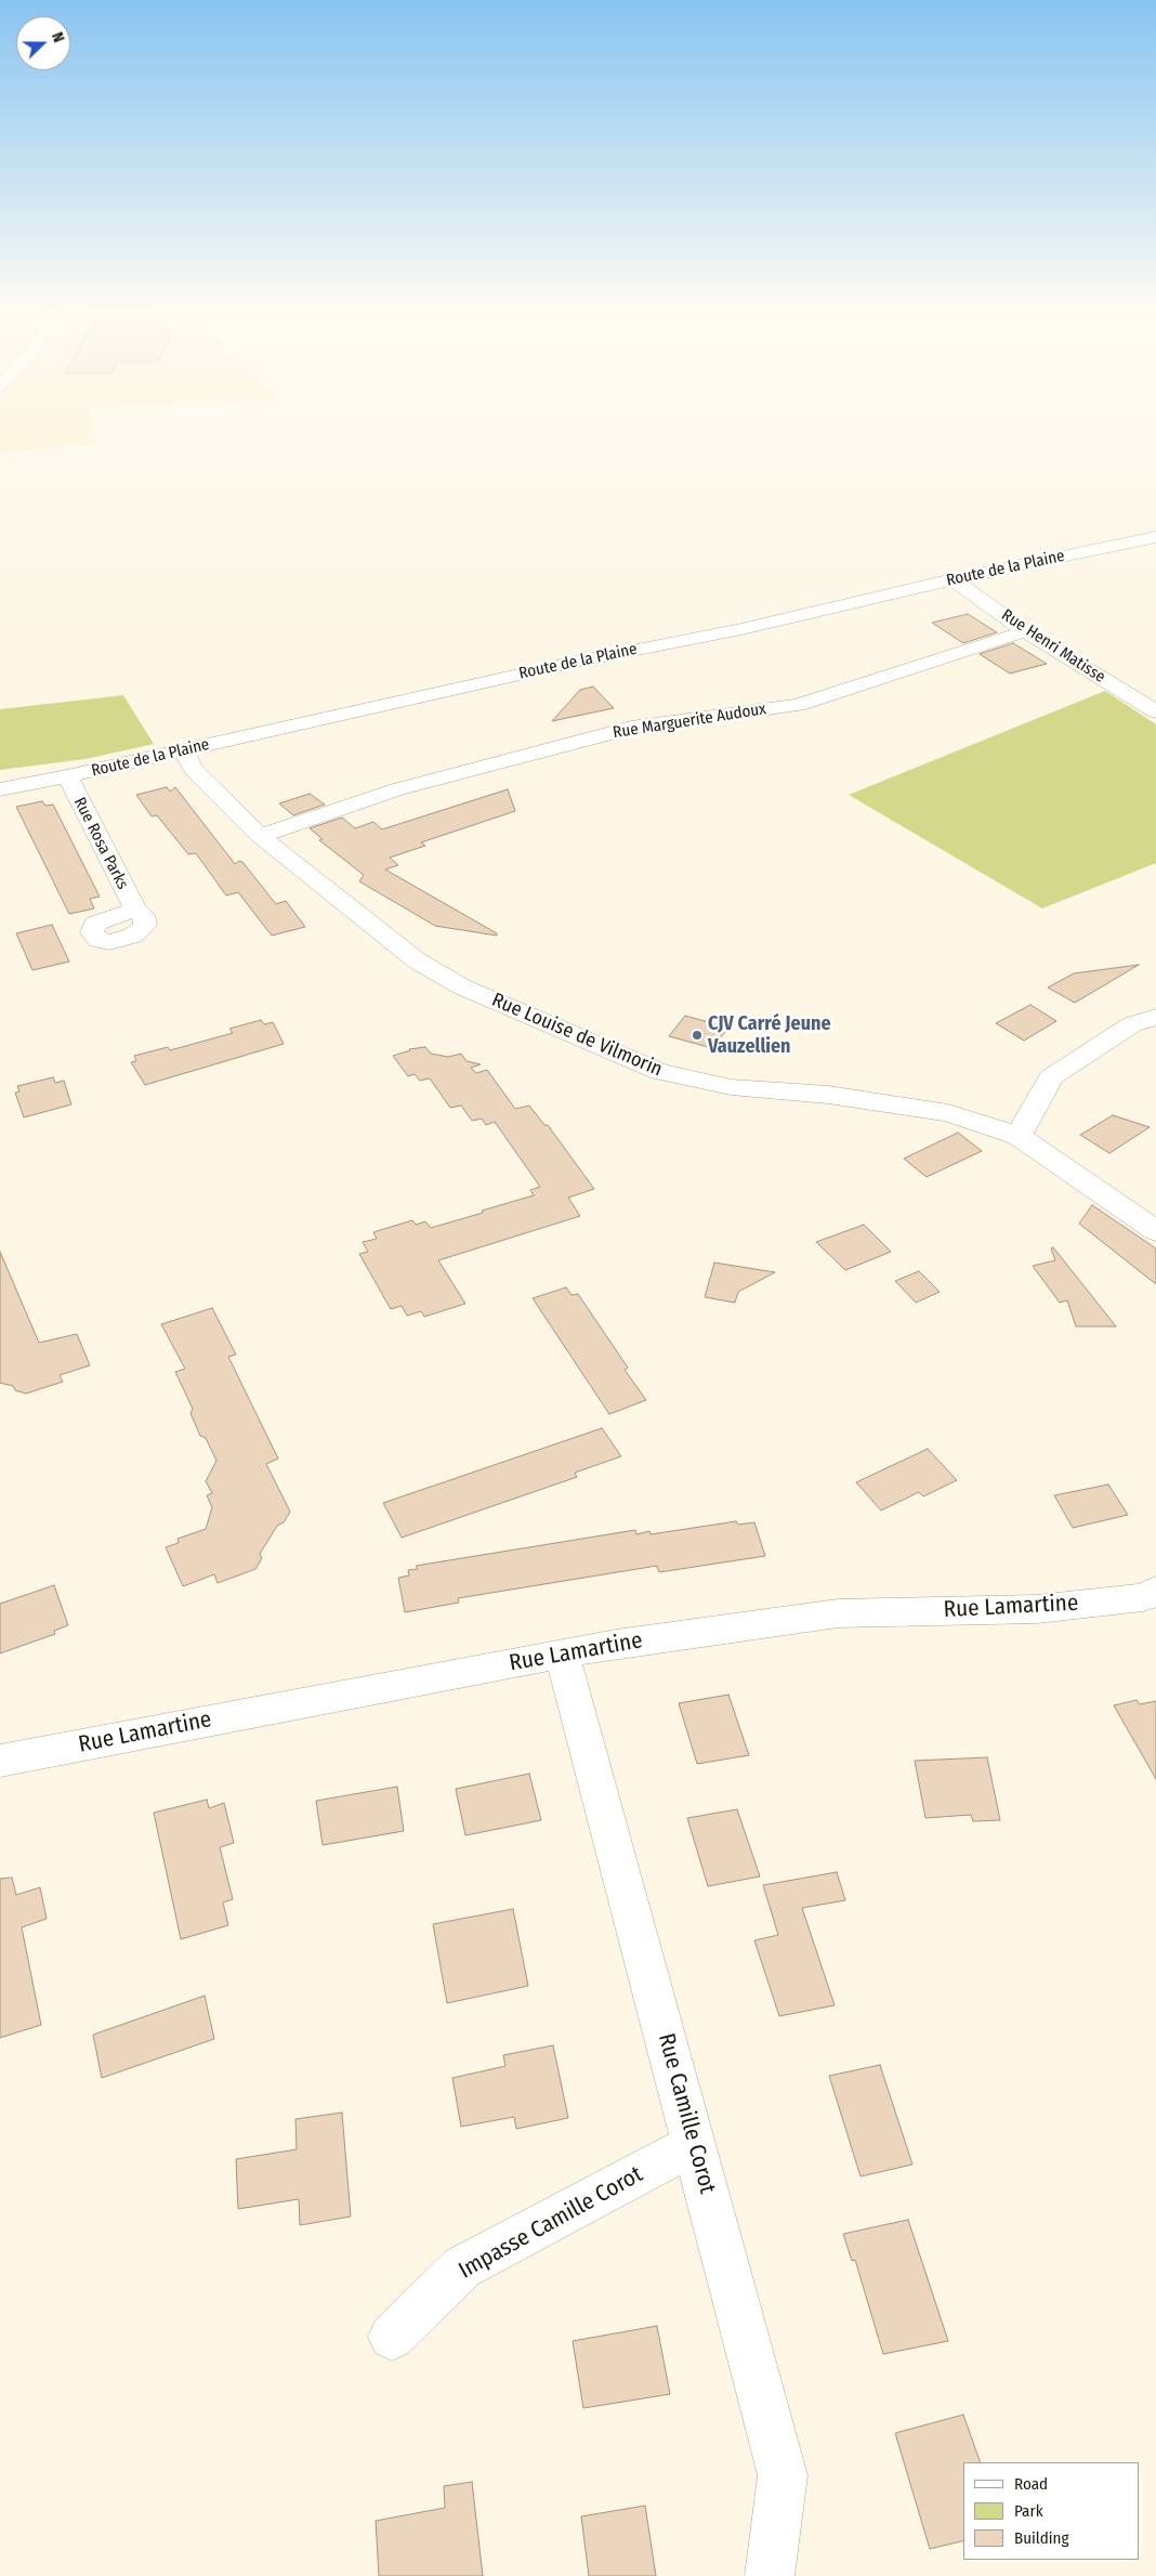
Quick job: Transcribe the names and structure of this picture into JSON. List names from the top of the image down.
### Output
{
  "streets": {
    "street": [
      "Route de la Plaine",
      "Rue Henri Matisse",
      "Rue Marguerite Audoux",
      "Rue Rosa Parks",
      "Rue Louise de Vilmorin",
      "Rue Lamartine",
      "Rue Camille Corot",
      "Impasse Camille Corot"
    ]
  },
  "crossings": [
    ["Route de la Plaine", "Rue Henri Matisse"],
    ["Route de la Plaine", "Rue Rosa Parks"],
    ["Route de la Plaine", "Rue Louise de Vilmorin"],
    ["Rue Henri Matisse", "Rue Marguerite Audoux"],
    ["Rue Marguerite Audoux", "Rue Louise de Vilmorin"],
    ["Rue Lamartine", "Rue Camille Corot"],
    ["Rue Camille Corot", "Impasse Camille Corot"]
  ],
  "places": ["CJV Carré Jeune Vauzellien"],
  "legend": ["Road", "Park", "Building"],
  "north": "right"
}
